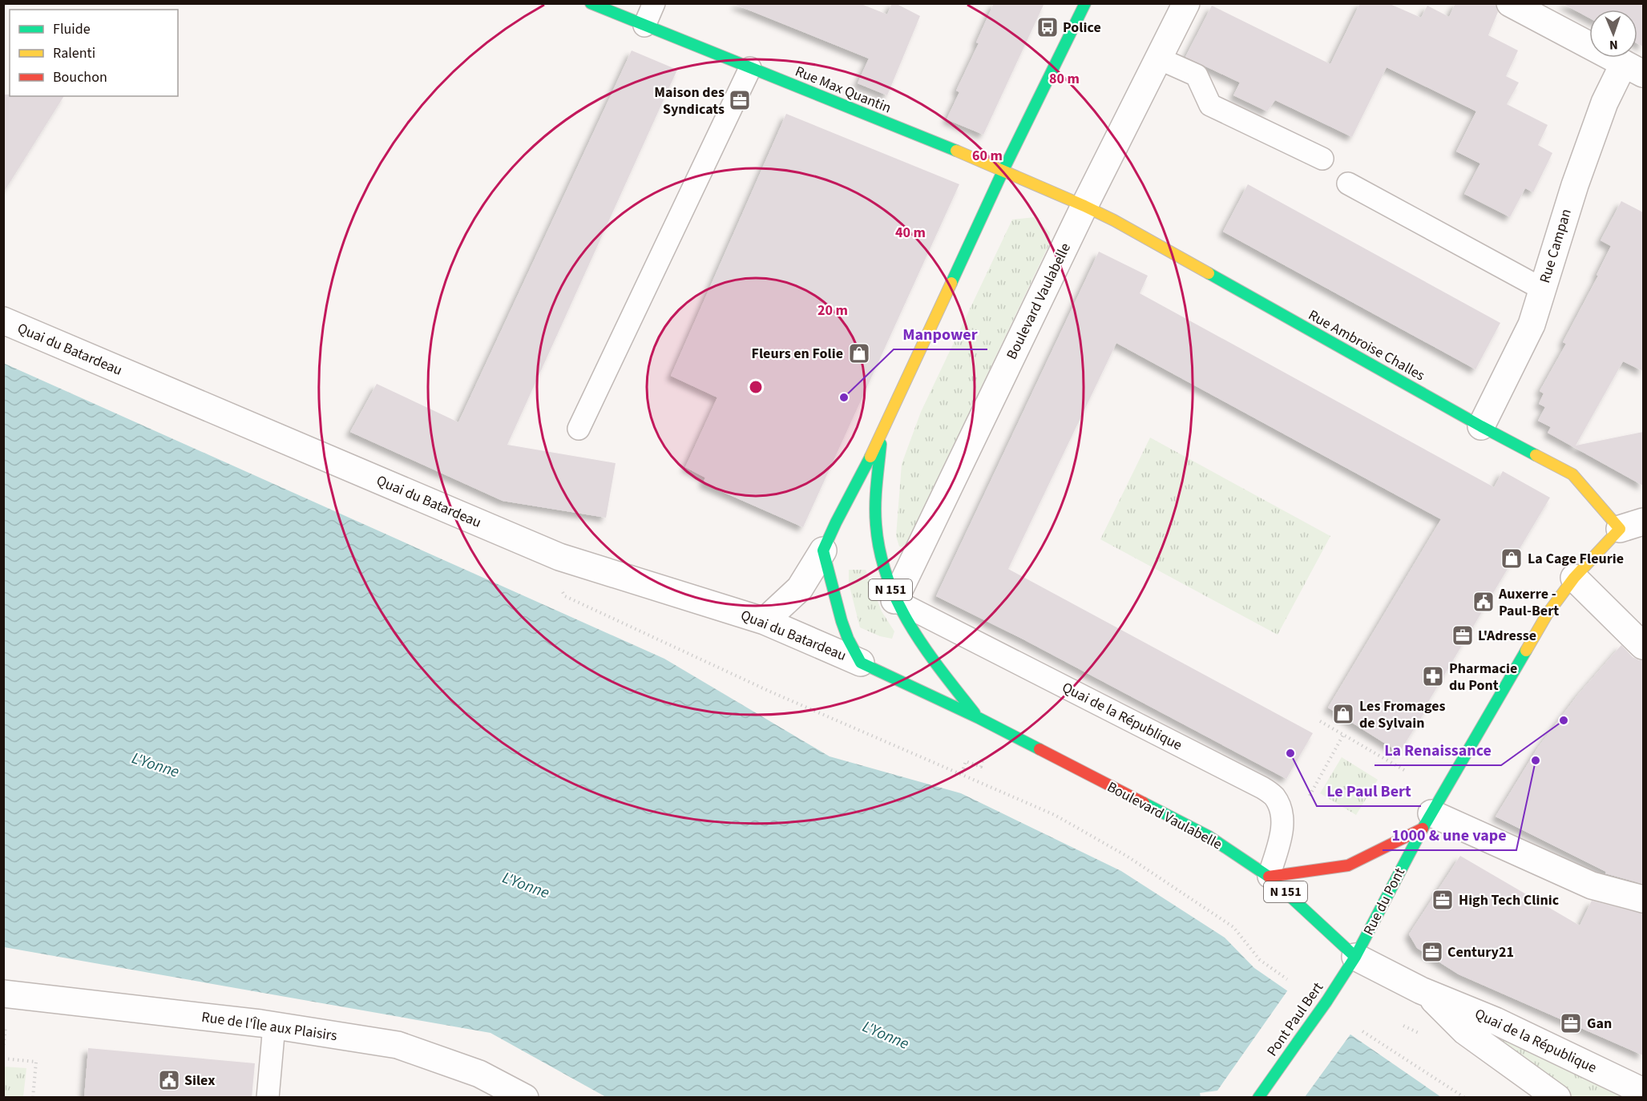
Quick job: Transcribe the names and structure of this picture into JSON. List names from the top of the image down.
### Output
{
  "streets": {
    "main road": [
      "Rue Max Quantin",
      "Boulevard Vaulabelle",
      "Rue Ambroise Challes",
      "N 151",
      "Rue du Pont",
      "Pont Paul Bert"
    ],
    "street": [
      "Rue Campan",
      "Quai du Batardeau",
      "Quai de la République",
      "Rue de l'Île aux Plaisirs"
    ]
  },
  "crossings": [
    ["Rue Max Quantin", "Boulevard Vaulabelle"],
    ["Rue Max Quantin", "Rue Ambroise Challes"],
    ["Rue Campan", "Rue Ambroise Challes"],
    ["Boulevard Vaulabelle", "Rue Ambroise Challes"],
    ["Boulevard Vaulabelle", "Quai du Batardeau"],
    ["Boulevard Vaulabelle", "Quai de la République"],
    ["Boulevard Vaulabelle", "Rue du Pont"],
    ["Boulevard Vaulabelle", "Pont Paul Bert"],
    ["Rue Ambroise Challes", "Rue du Pont"],
    ["Quai de la République", "Rue du Pont"],
    ["Quai de la République", "Pont Paul Bert"],
    ["Rue du Pont", "Pont Paul Bert"]
  ],
  "water": ["L'Yonne"],
  "places": {
    "bus stop": ["Police"],
    "office": [
      "Maison des Syndicats",
      "L'Adresse",
      "High Tech Clinic",
      "Century21",
      "Gan"
    ],
    "shop": ["Fleurs en Folie", "La Cage Fleurie", "Les Fromages de Sylvain"],
    "other": [
      "Manpower",
      "La Renaissance",
      "Le Paul Bert",
      "1000 & une vape"
    ],
    "public building": ["Auxerre - Paul-Bert", "Silex"],
    "pharmacy": ["Pharmacie du Pont"]
  },
  "legend": ["Fluide", "Ralenti", "Bouchon"],
  "north": "bottom",
  "rings": [
    "80 m",
    "60 m",
    "40 m",
    "20 m"
  ]
}
